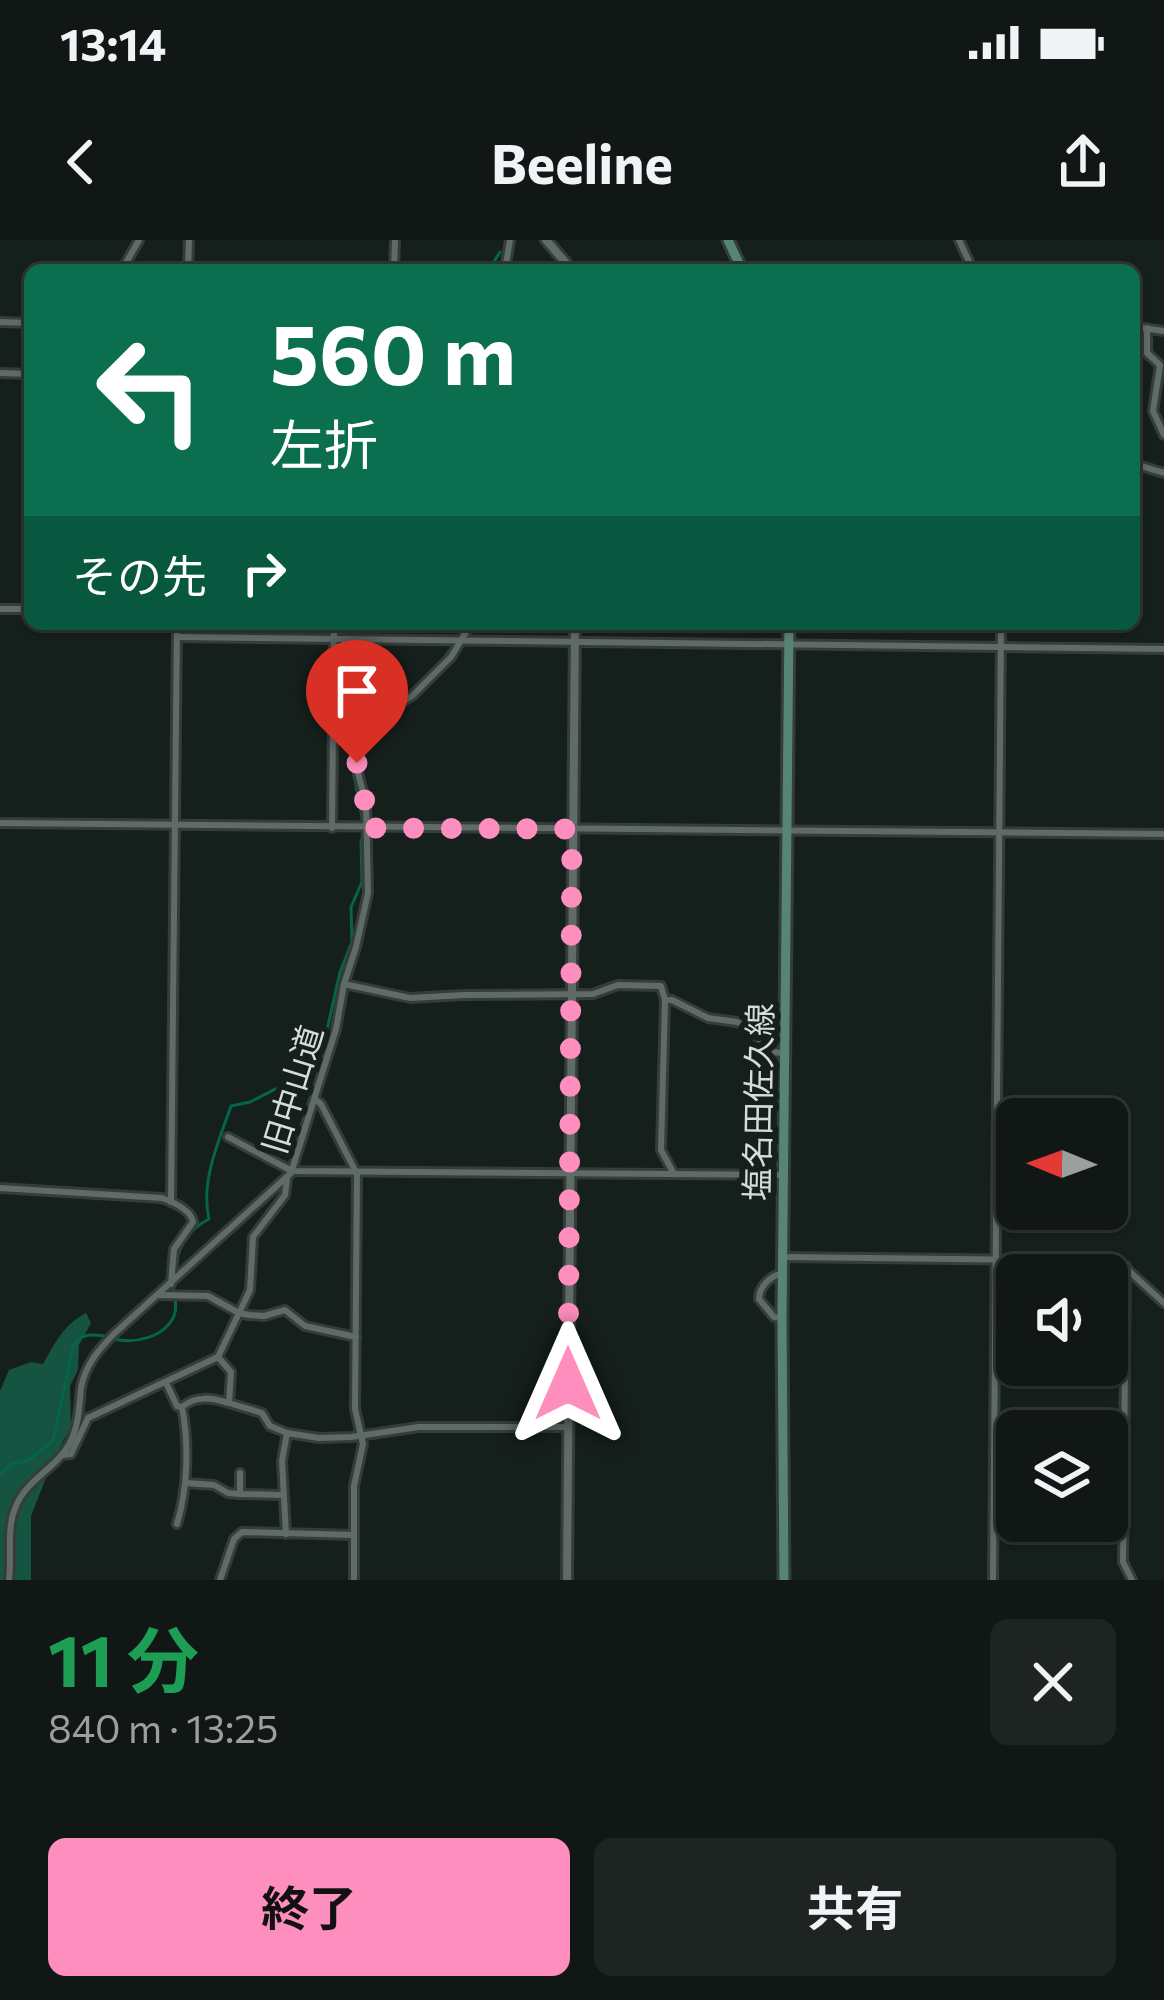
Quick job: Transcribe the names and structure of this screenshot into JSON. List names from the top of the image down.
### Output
{
  "streets": {
    "main road": ["塩名田佐久線"],
    "street": ["旧中山道"]
  },
  "north": "left",
  "page": {
    "status": "13:14",
    "header": "Beeline",
    "turn": ["560 m", "左折"],
    "then": "その先",
    "heading": ["11 分", "840 m · 13:25"],
    "buttons": ["終了", "共有"]
  }
}
